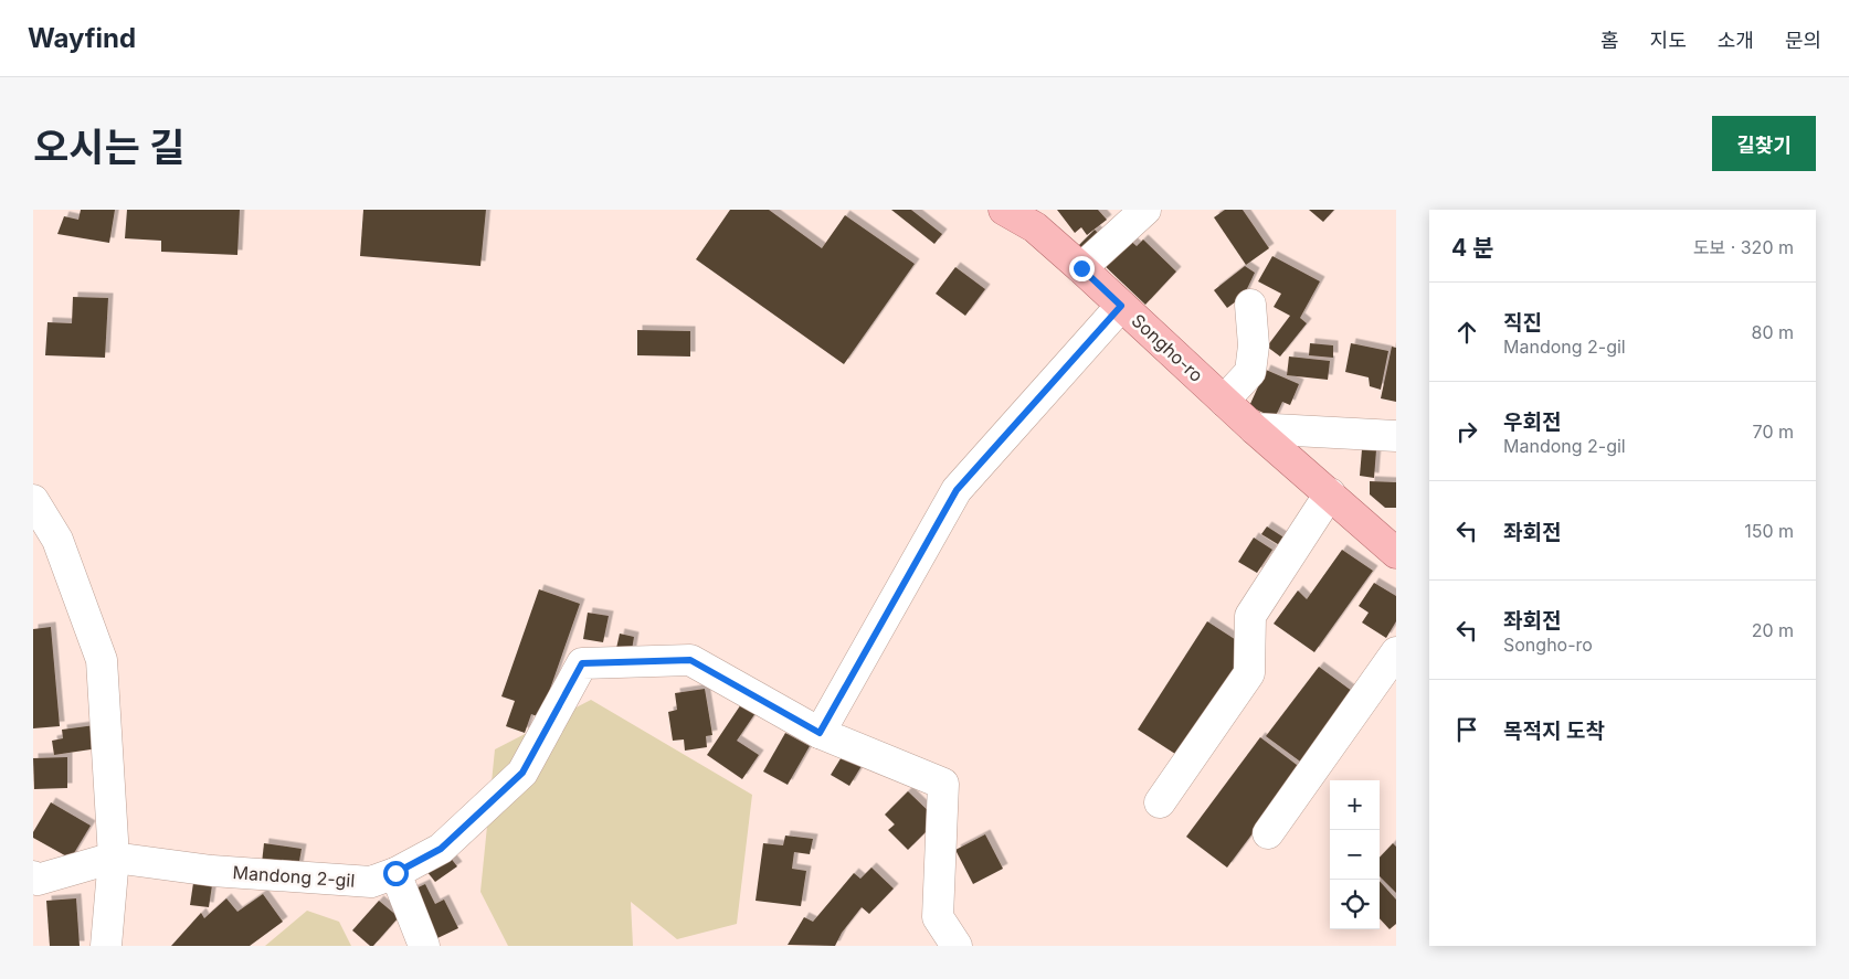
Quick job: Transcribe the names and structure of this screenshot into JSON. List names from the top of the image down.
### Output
{
  "streets": {
    "main road": ["Songho-ro"],
    "street": ["Mandong 2-gil"]
  },
  "page": {
    "header": "Wayfind",
    "nav": [
      "홈",
      "지도",
      "소개",
      "문의"
    ],
    "title": "오시는 길",
    "buttons": "길찾기",
    "heading": ["4 분", "도보 · 320 m"],
    "list": [
      ["직진", "Mandong 2-gil", "80 m"],
      ["우회전", "Mandong 2-gil", "70 m"],
      ["좌회전", "150 m"],
      ["좌회전", "Songho-ro", "20 m"],
      "목적지 도착"
    ],
    "map_buttons": ["+", "−"]
  }
}
